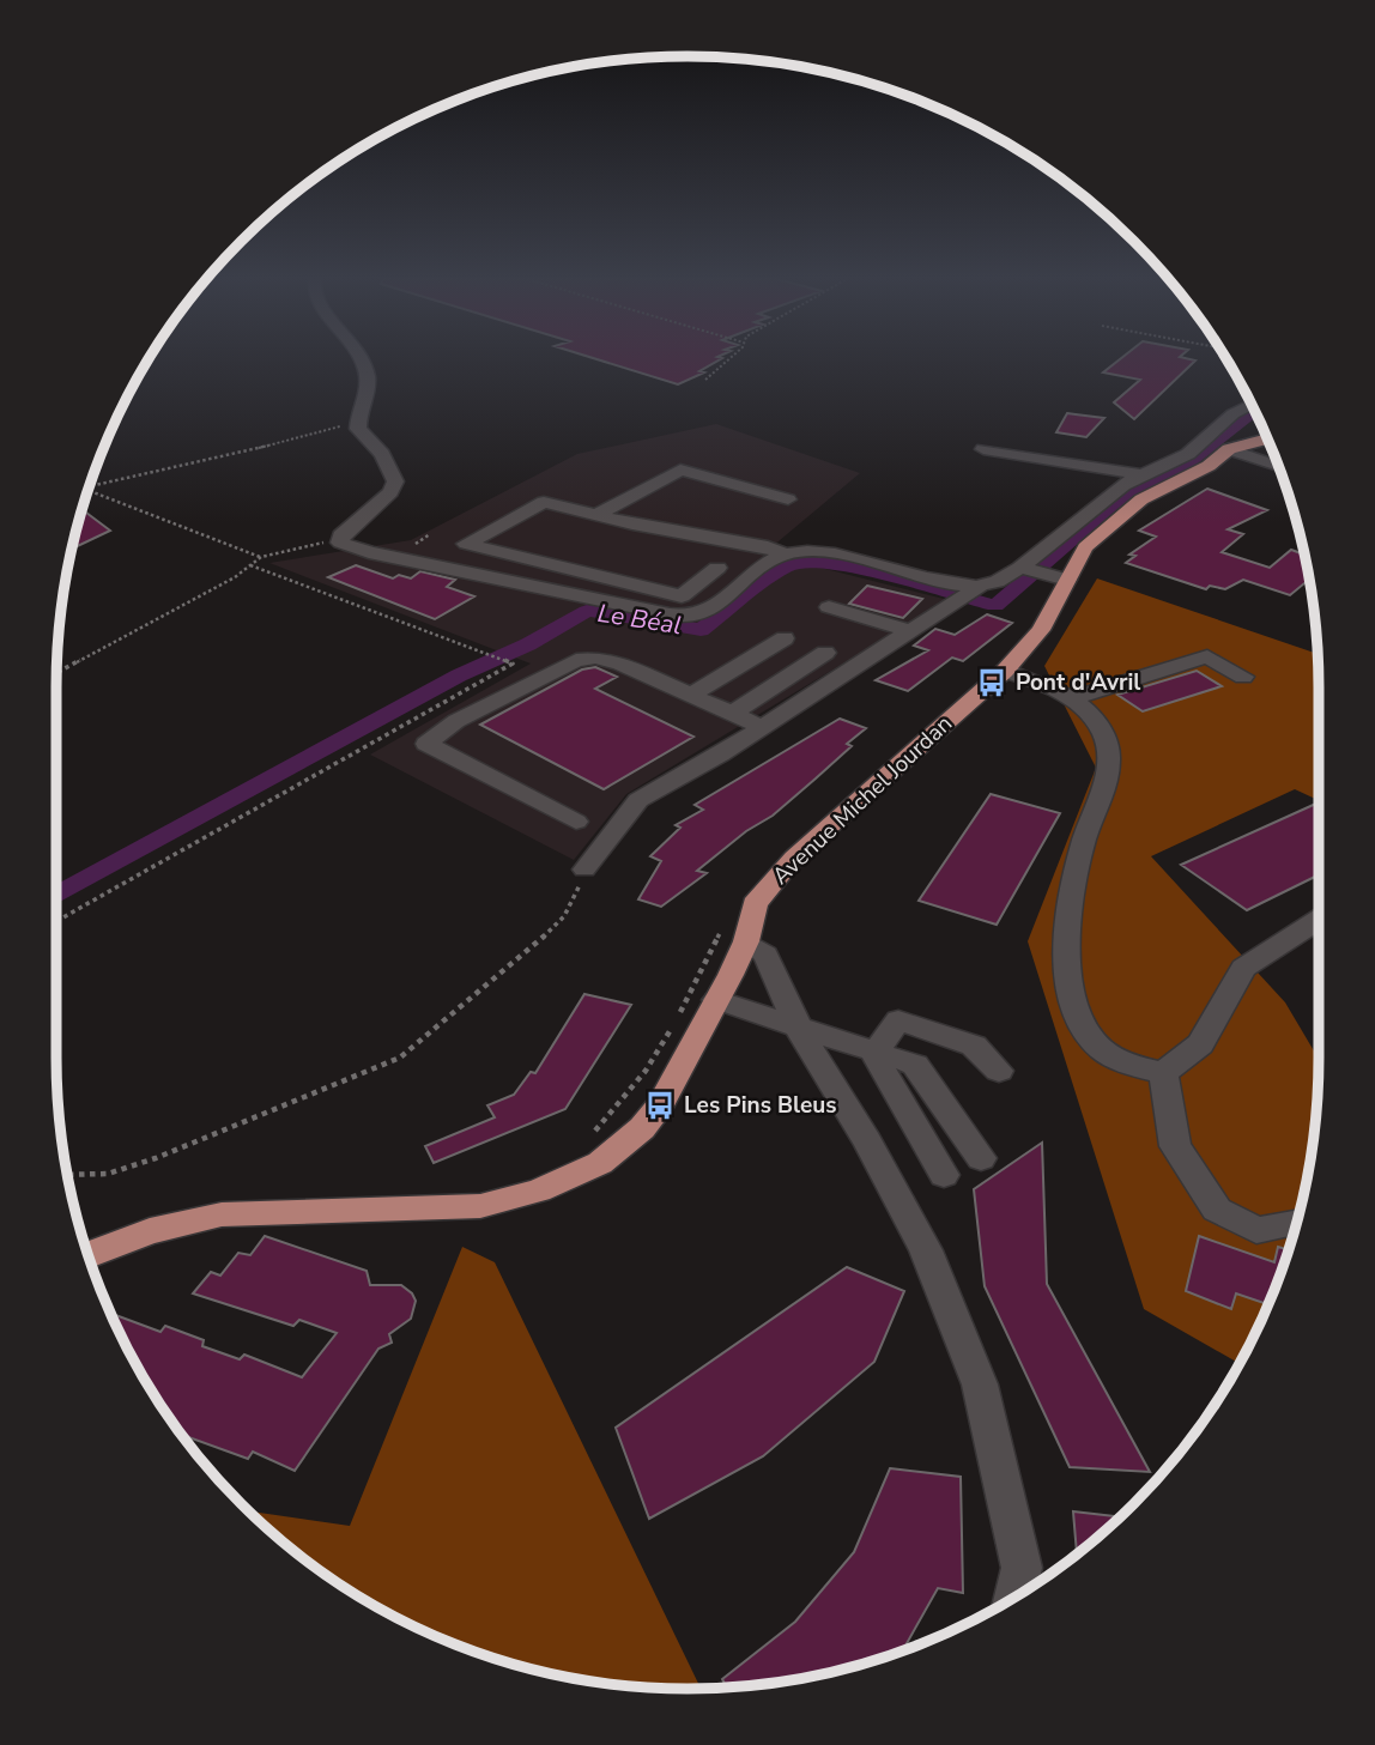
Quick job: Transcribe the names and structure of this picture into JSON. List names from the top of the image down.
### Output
{
  "streets": {
    "main road": ["Avenue Michel Jourdan"]
  },
  "water": ["Le Béal"],
  "places": {
    "bus stop": ["Pont d'Avril", "Les Pins Bleus"]
  }
}
